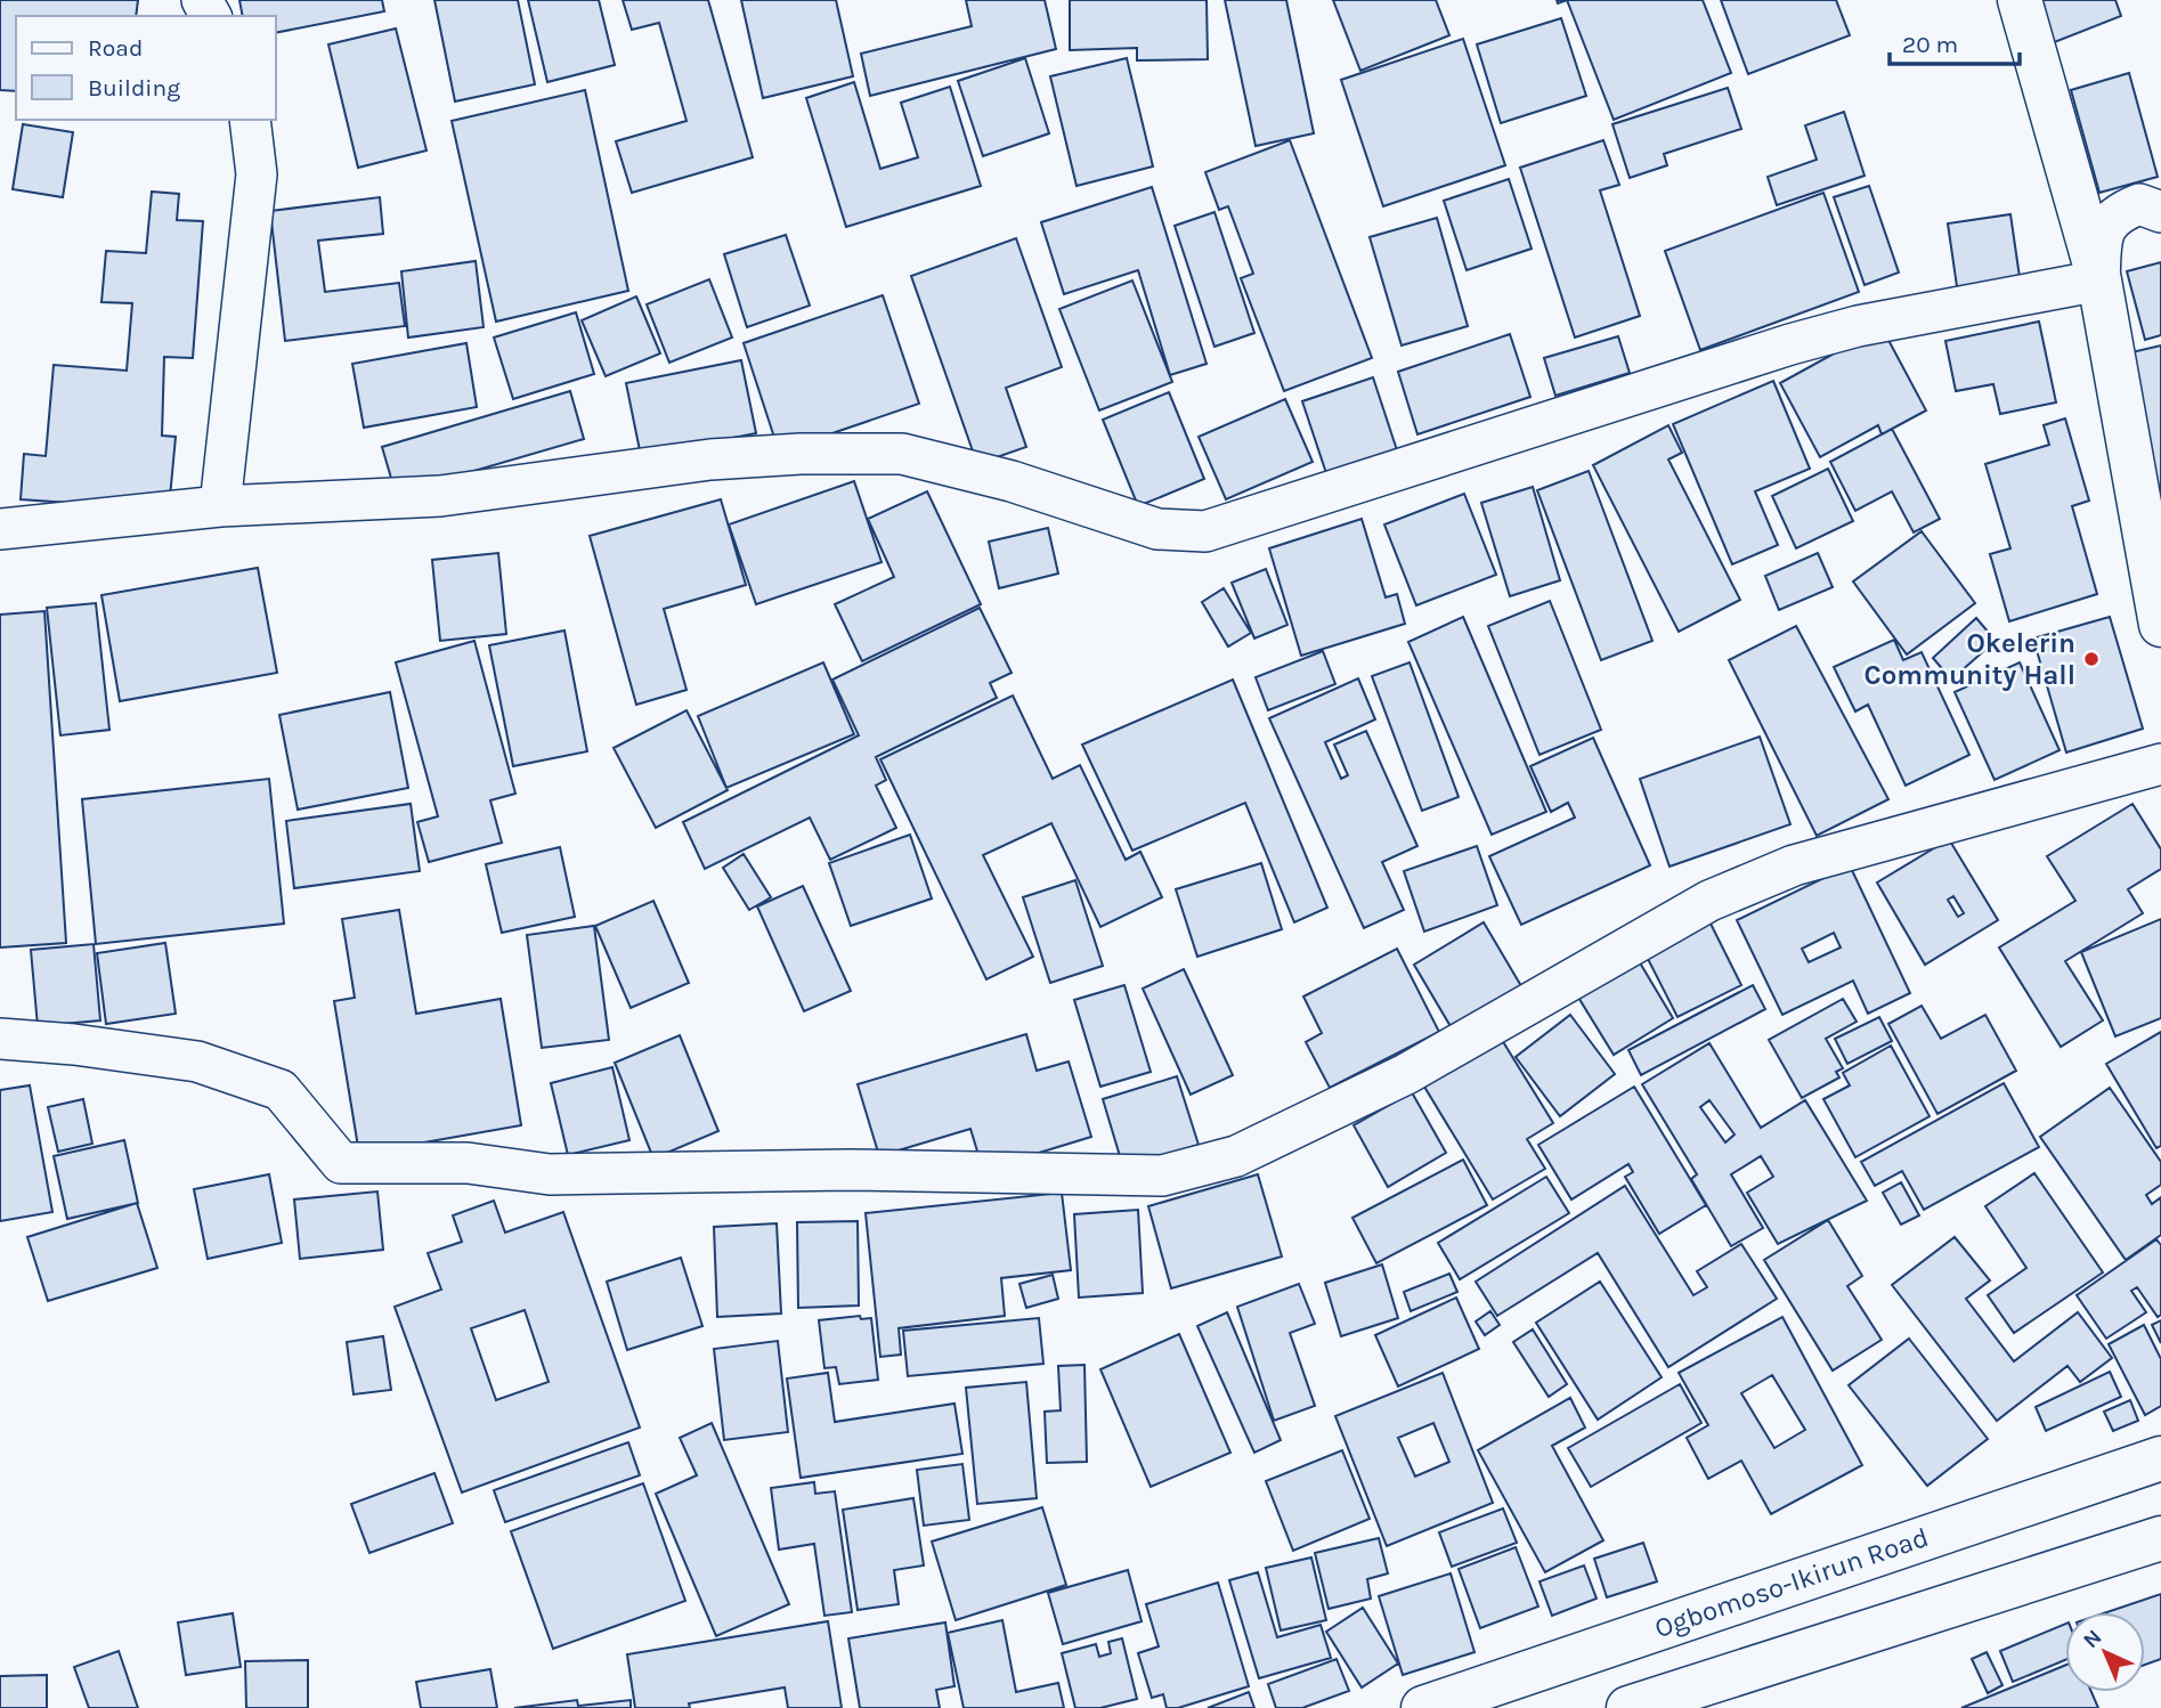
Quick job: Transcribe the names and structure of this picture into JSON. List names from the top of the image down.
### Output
{
  "streets": {
    "main road": ["Ogbomoso-Ikirun Road"]
  },
  "places": ["Okelerin Community Hall"],
  "legend": ["Road", "Building"],
  "scale_bar": "20 m",
  "north": "top left"
}
